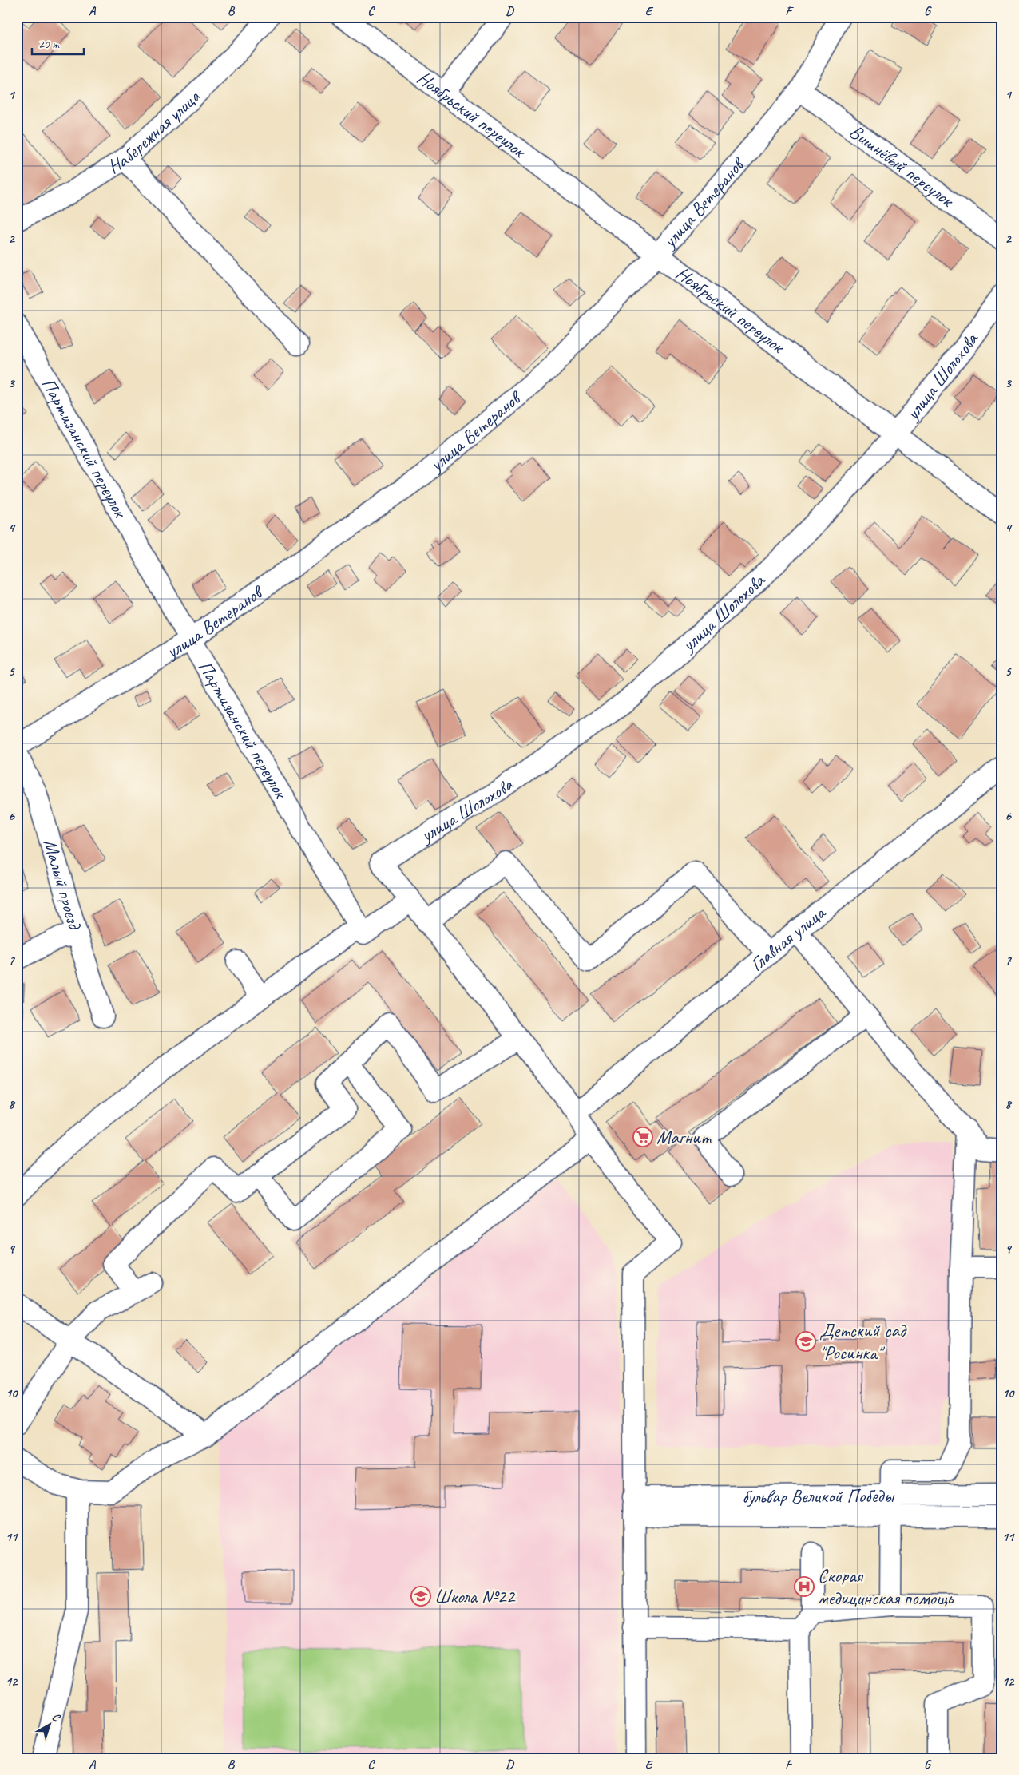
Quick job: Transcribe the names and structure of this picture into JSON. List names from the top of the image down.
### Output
{
  "streets": {
    "street": [
      "Ноябрьский переулок",
      "Набережная улица",
      "Вишнёвый переулок",
      "улица Ветеранов",
      "улица Шолохова",
      "Партизанский переулок",
      "Малый проезд",
      "Главная улица",
      "бульвар Великой Победы"
    ]
  },
  "crossings": [
    ["Ноябрьский переулок", "улица Ветеранов"],
    ["Ноябрьский переулок", "улица Шолохова"],
    ["Вишнёвый переулок", "улица Ветеранов"],
    ["улица Ветеранов", "Партизанский переулок"]
  ],
  "places": {
    "supermarket": ["Магнит"],
    "school or university": ["Детский сад \"Росинка\"", "Школа №22"],
    "hospital": ["Скорая медицинская помощь"]
  },
  "scale_bar": "20 m",
  "north": "top right",
  "grid": {
    "columns": [
      "A",
      "B",
      "C",
      "D",
      "E",
      "F",
      "G"
    ],
    "rows": [
      "1",
      "2",
      "3",
      "4",
      "5",
      "6",
      "7",
      "8",
      "9",
      "10",
      "11",
      "12"
    ]
  }
}
